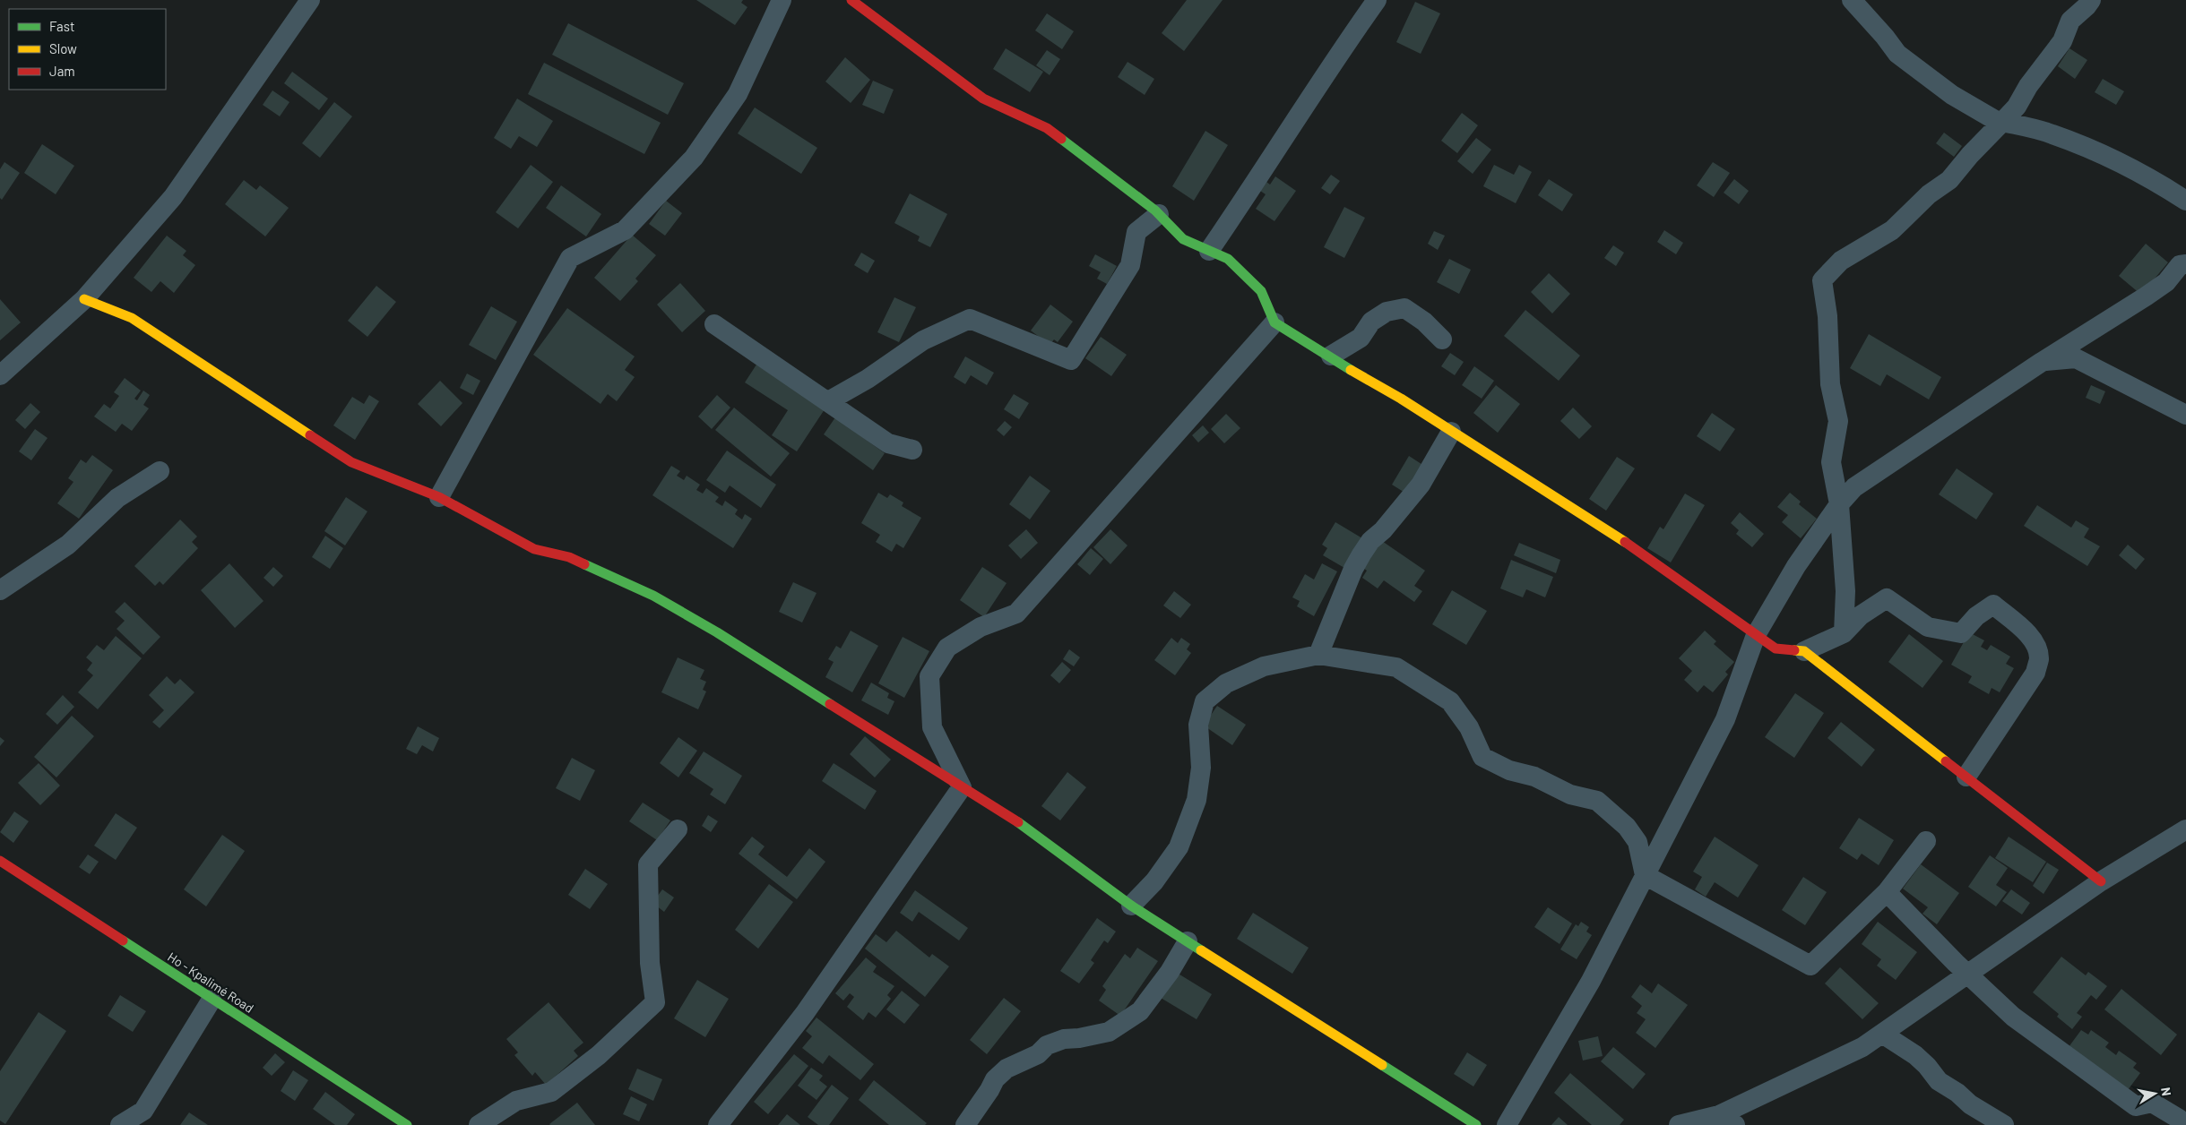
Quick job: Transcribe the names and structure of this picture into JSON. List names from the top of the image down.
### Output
{
  "streets": {
    "street": ["Ho - Kpalimé Road"]
  },
  "legend": ["Fast", "Slow", "Jam"],
  "north": "right"
}
